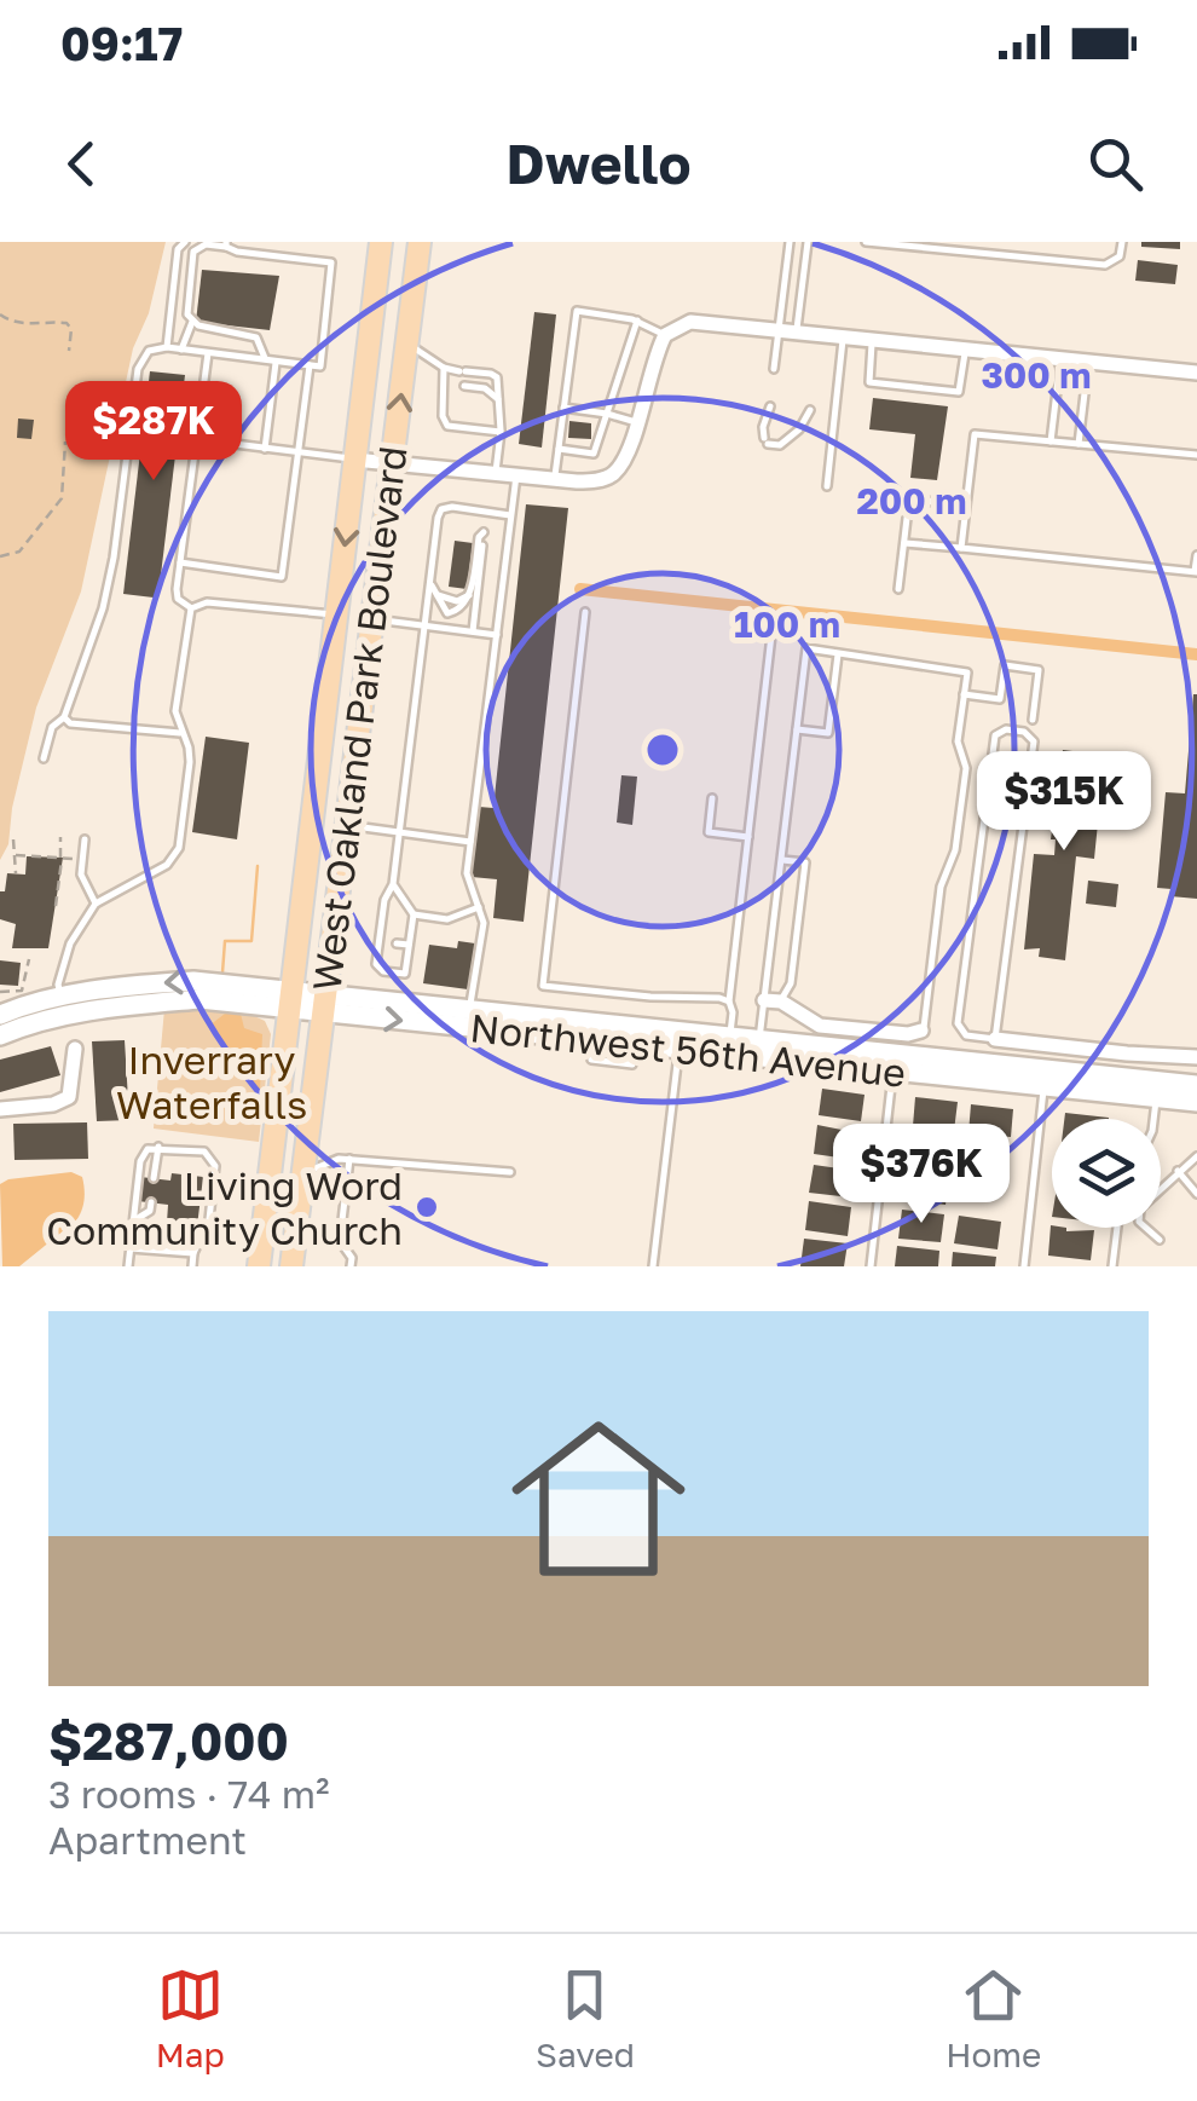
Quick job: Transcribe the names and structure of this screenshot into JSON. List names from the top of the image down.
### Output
{
  "streets": {
    "main road": ["West Oakland Park Boulevard"],
    "street": ["Northwest 56th Avenue"]
  },
  "crossings": [
    ["West Oakland Park Boulevard", "Northwest 56th Avenue"]
  ],
  "parks": ["Inverrary Waterfalls"],
  "places": ["Living Word Community Church"],
  "page": {
    "status": "09:17",
    "header": "Dwello",
    "price": ["$287K", "$315K", "$376K"],
    "list": [
      {
        "name": "$287,000",
        "note": "3 rooms · 74 m² · Apartment"
      }
    ],
    "tabs": ["Map", "Saved", "Home"]
  },
  "rings": ["300 m", "200 m", "100 m"]
}
